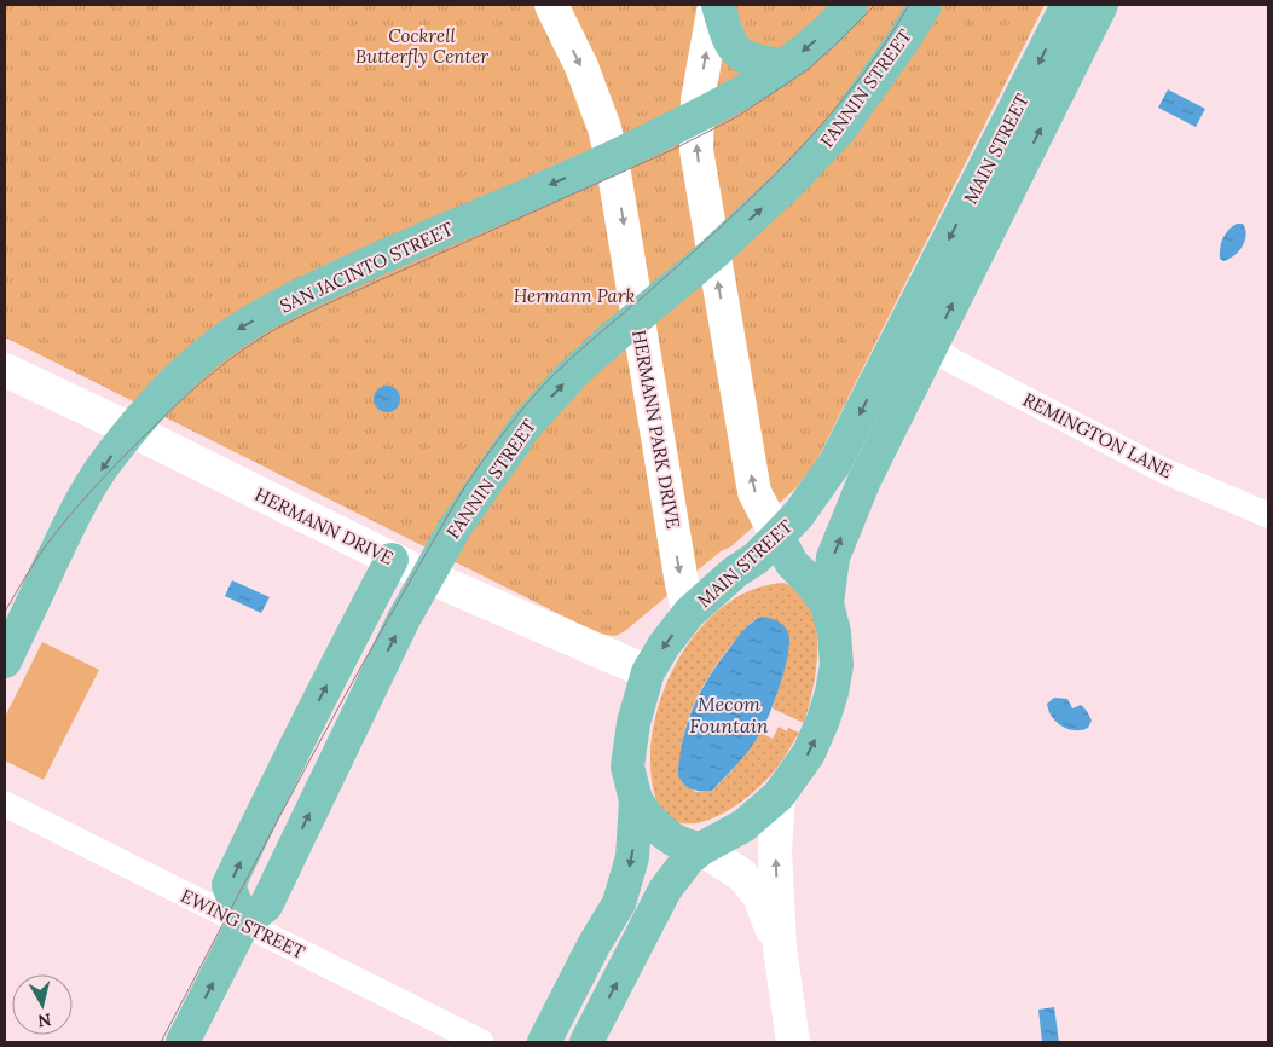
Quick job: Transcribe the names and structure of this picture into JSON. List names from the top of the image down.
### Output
{
  "streets": {
    "main road": ["FANNIN STREET", "MAIN STREET", "SAN JACINTO STREET"],
    "street": [
      "HERMANN PARK DRIVE",
      "REMINGTON LANE",
      "HERMANN DRIVE",
      "EWING STREET"
    ]
  },
  "crossings": [
    ["FANNIN STREET", "HERMANN PARK DRIVE"],
    ["FANNIN STREET", "HERMANN DRIVE"],
    ["FANNIN STREET", "EWING STREET"],
    ["MAIN STREET", "HERMANN PARK DRIVE"],
    ["MAIN STREET", "REMINGTON LANE"],
    ["MAIN STREET", "HERMANN DRIVE"],
    ["SAN JACINTO STREET", "HERMANN PARK DRIVE"],
    ["SAN JACINTO STREET", "HERMANN DRIVE"]
  ],
  "one_way": ["SAN JACINTO STREET"],
  "water": ["Mecom Fountain"],
  "parks": ["Cockrell Butterfly Center", "Hermann Park"],
  "north": "bottom"
}
